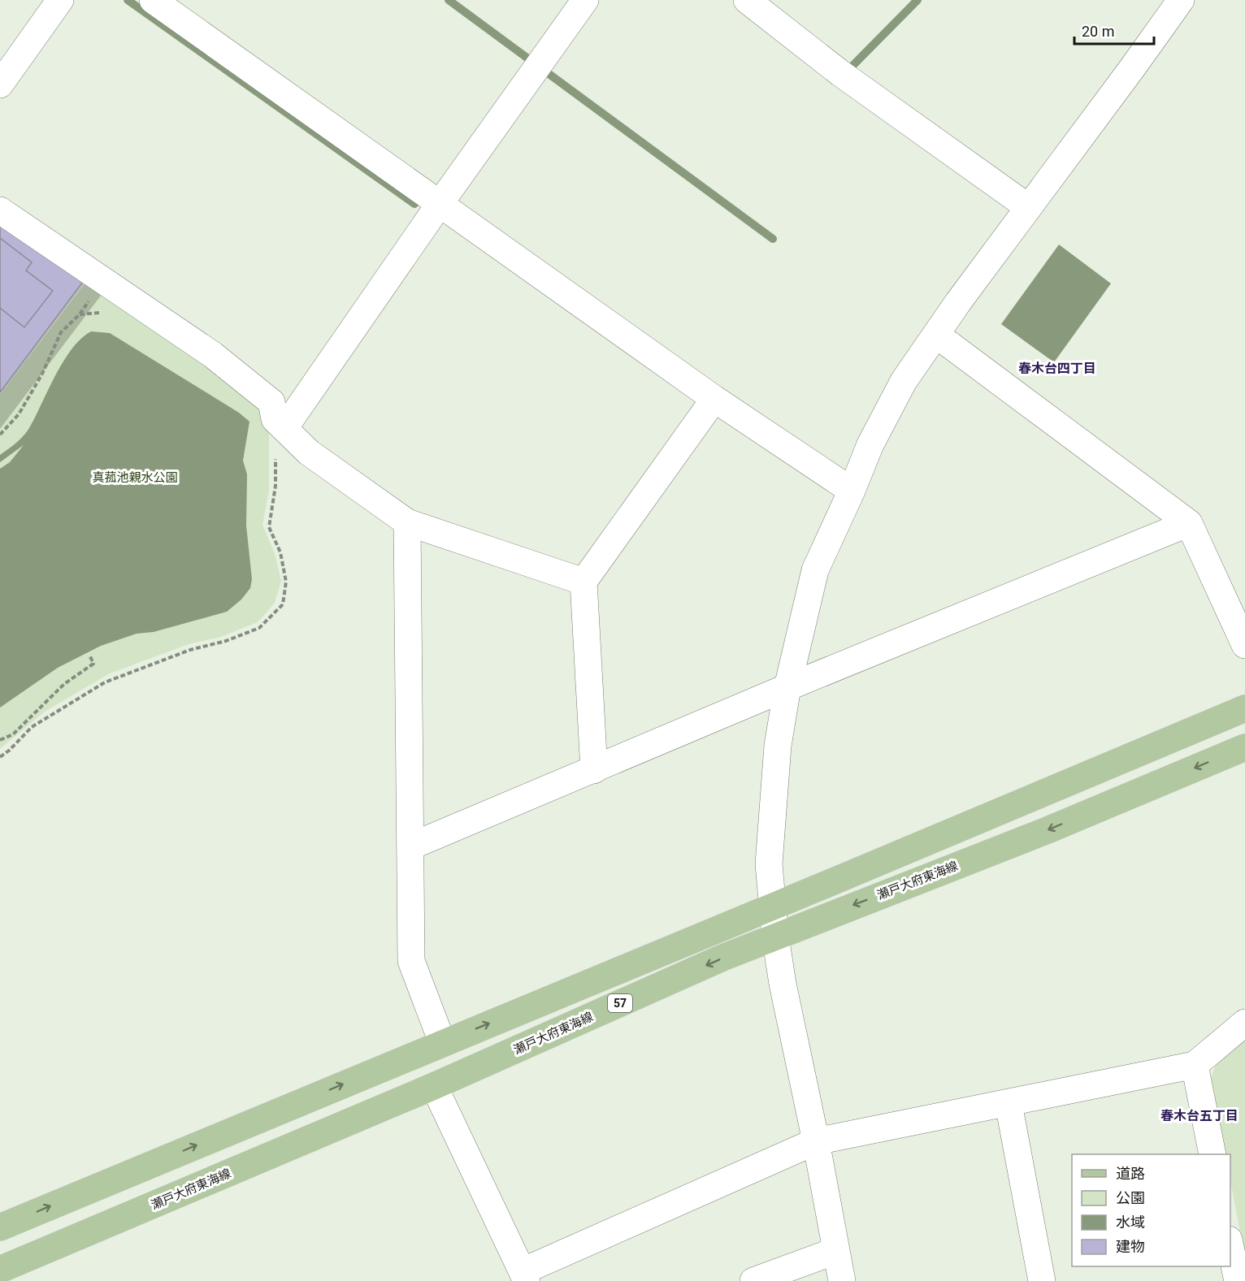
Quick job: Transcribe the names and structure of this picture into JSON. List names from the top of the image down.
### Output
{
  "streets": {
    "main road": ["瀬戸大府東海線", "57"]
  },
  "districts": ["春木台四丁目", "春木台五丁目"],
  "parks": ["真菰池親水公園"],
  "legend": [
    "道路",
    "公園",
    "水域",
    "建物"
  ],
  "scale_bar": "20 m"
}
